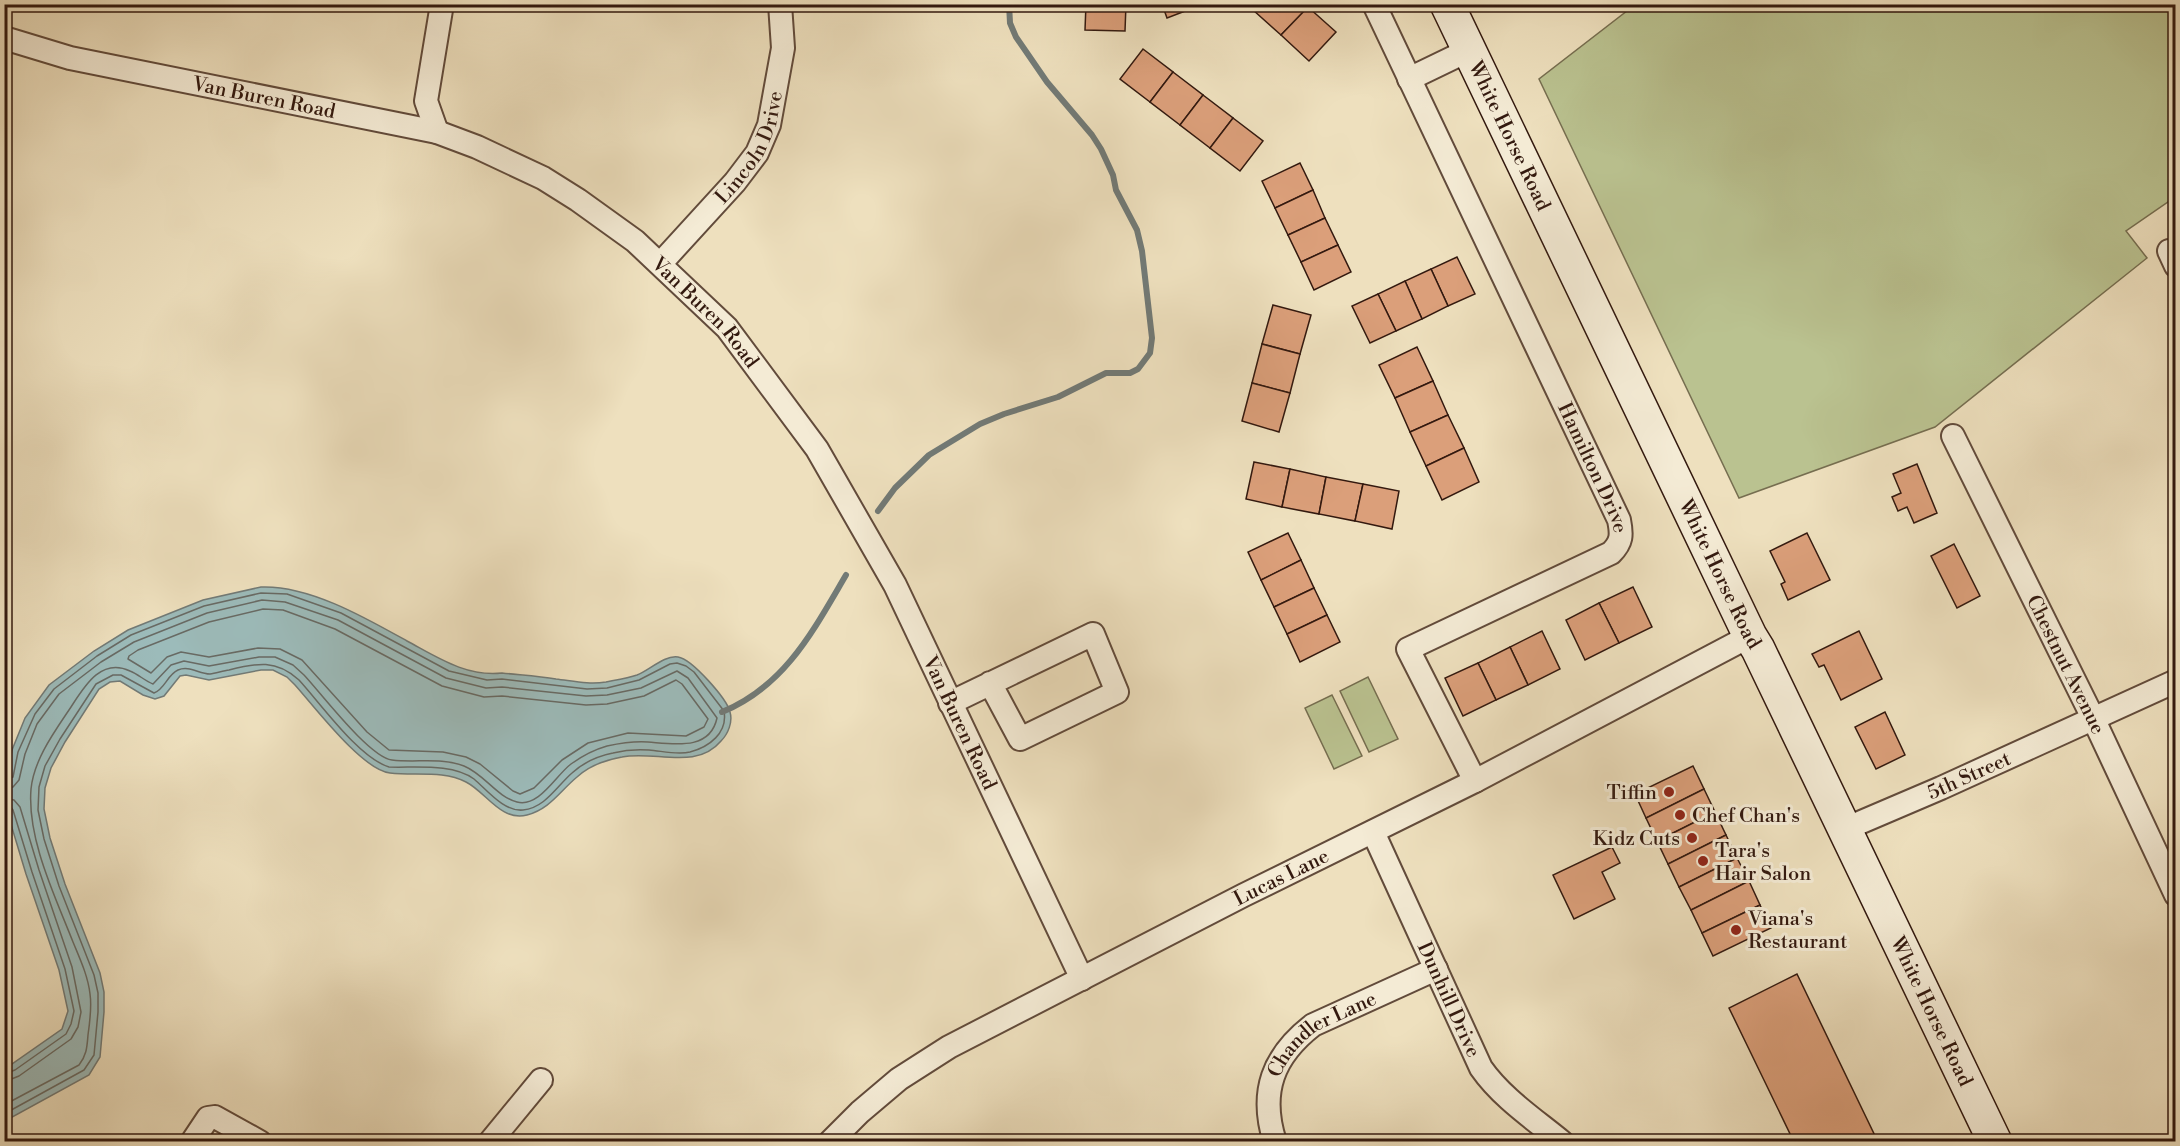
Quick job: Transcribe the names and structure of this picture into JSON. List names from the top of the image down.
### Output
{
  "streets": {
    "main road": ["White Horse Road"],
    "street": [
      "Van Buren Road",
      "Lincoln Drive",
      "Hamilton Drive",
      "Chestnut Avenue",
      "5th Street",
      "Lucas Lane",
      "Dunhill Drive",
      "Chandler Lane"
    ]
  },
  "crossings": [
    ["Van Buren Road", "Lincoln Drive"],
    ["Van Buren Road", "Lucas Lane"],
    ["White Horse Road", "5th Street"],
    ["White Horse Road", "Lucas Lane"],
    ["Hamilton Drive", "Lucas Lane"],
    ["Chestnut Avenue", "5th Street"],
    ["Lucas Lane", "Dunhill Drive"],
    ["Dunhill Drive", "Chandler Lane"]
  ],
  "places": [
    "Tiffin",
    "Chef Chan's",
    "Kidz Cuts",
    "Tara's Hair Salon",
    "Viana's Restaurant"
  ]
}
